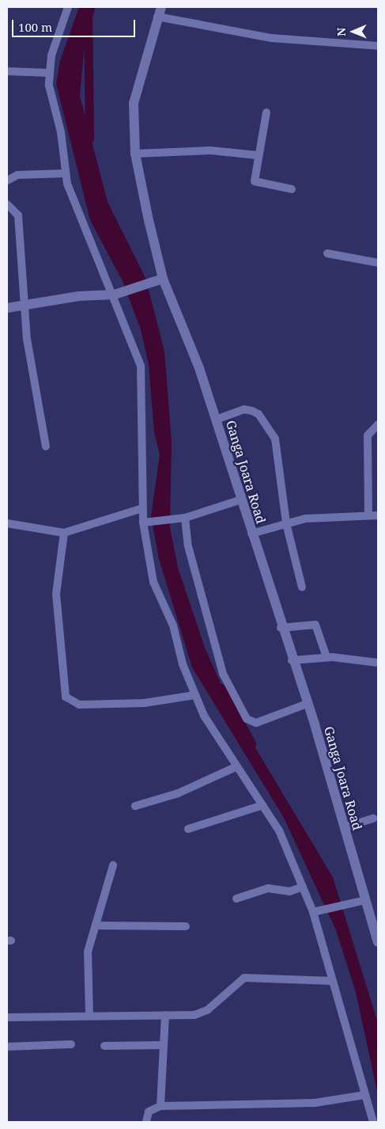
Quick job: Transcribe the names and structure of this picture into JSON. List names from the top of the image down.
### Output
{
  "streets": {
    "main road": ["Ganga Joara Road"]
  },
  "scale_bar": "100 m",
  "north": "left"
}
